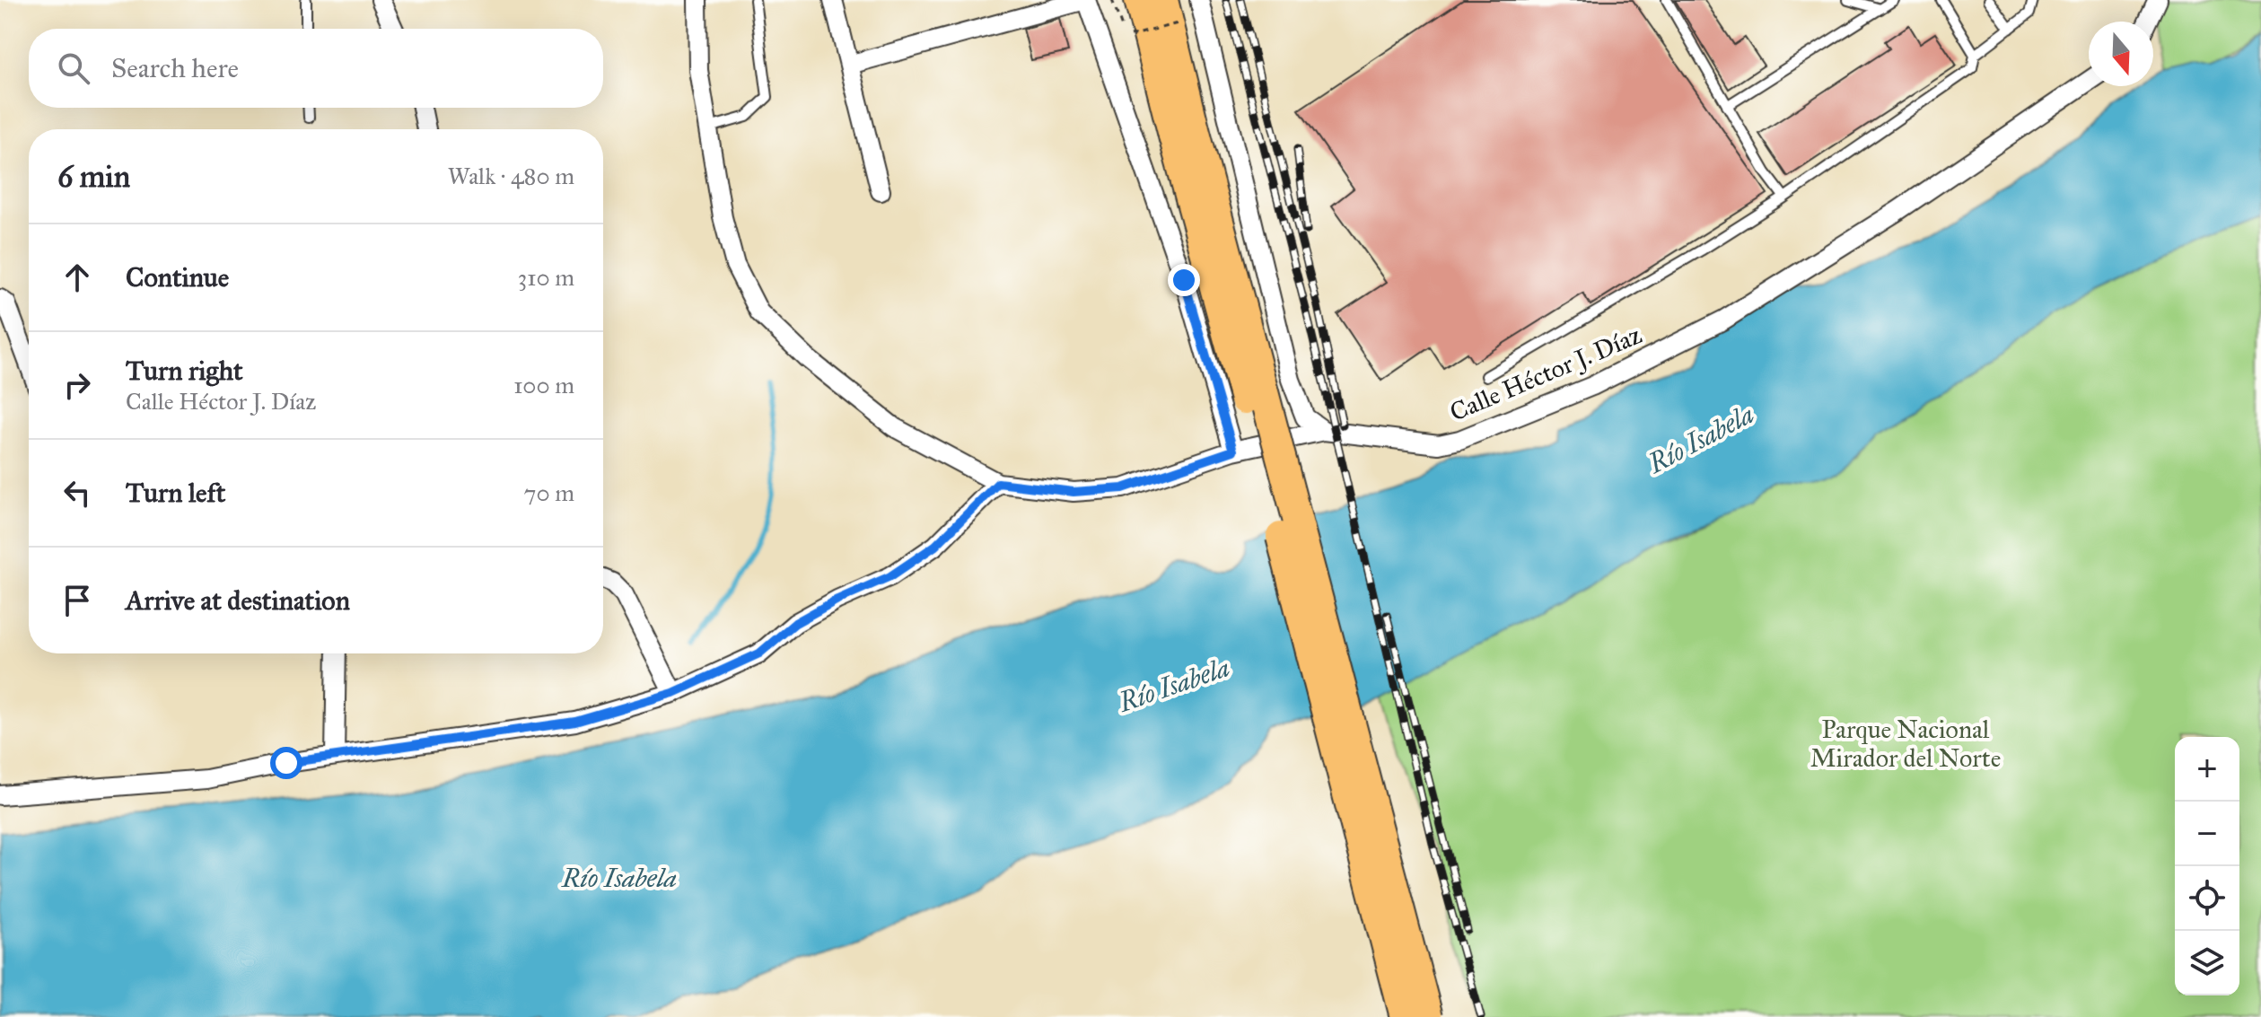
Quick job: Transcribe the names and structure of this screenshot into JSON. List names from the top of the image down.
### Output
{
  "streets": {
    "street": ["Calle Héctor J. Díaz"]
  },
  "water": ["Río Isabela"],
  "parks": ["Parque Nacional Mirador del Norte"],
  "north": "bottom",
  "page": {
    "search": "Search here",
    "heading": ["6 min", "Walk · 480 m"],
    "list": [
      ["Continue", "310 m"],
      ["Turn right", "Calle Héctor J. Díaz", "100 m"],
      ["Turn left", "70 m"],
      "Arrive at destination"
    ],
    "map_buttons": ["+", "−"]
  }
}
